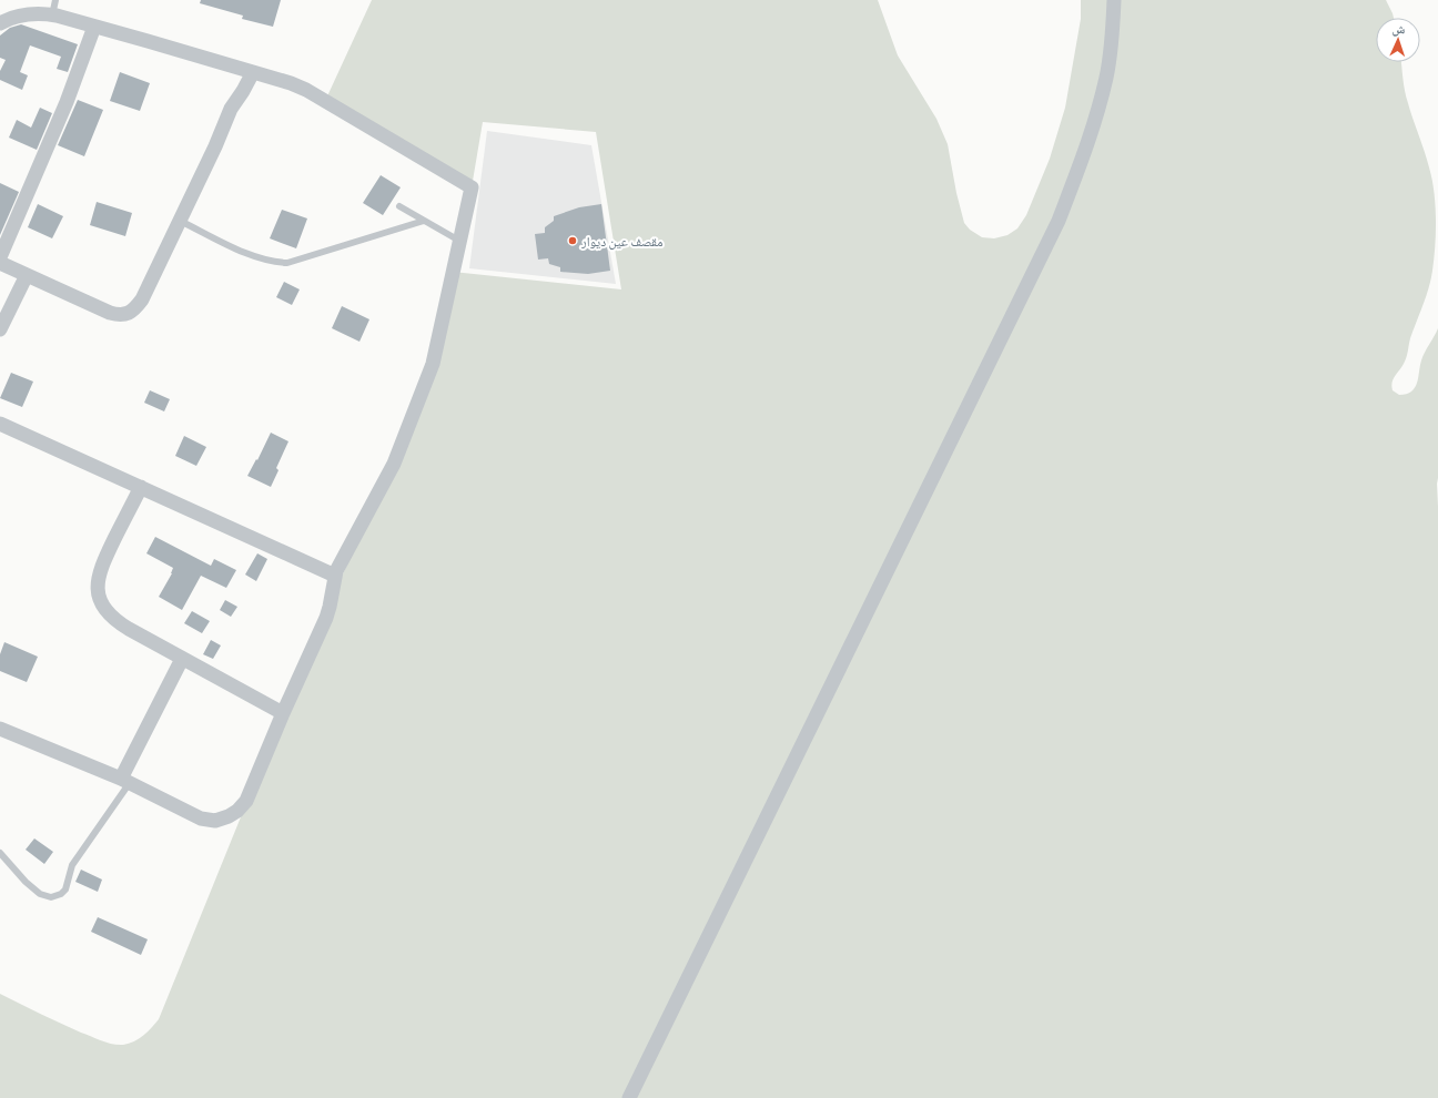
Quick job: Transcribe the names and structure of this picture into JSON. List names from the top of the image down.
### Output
{
  "places": ["مقصف عين ديوار"],
  "north": "top"
}
